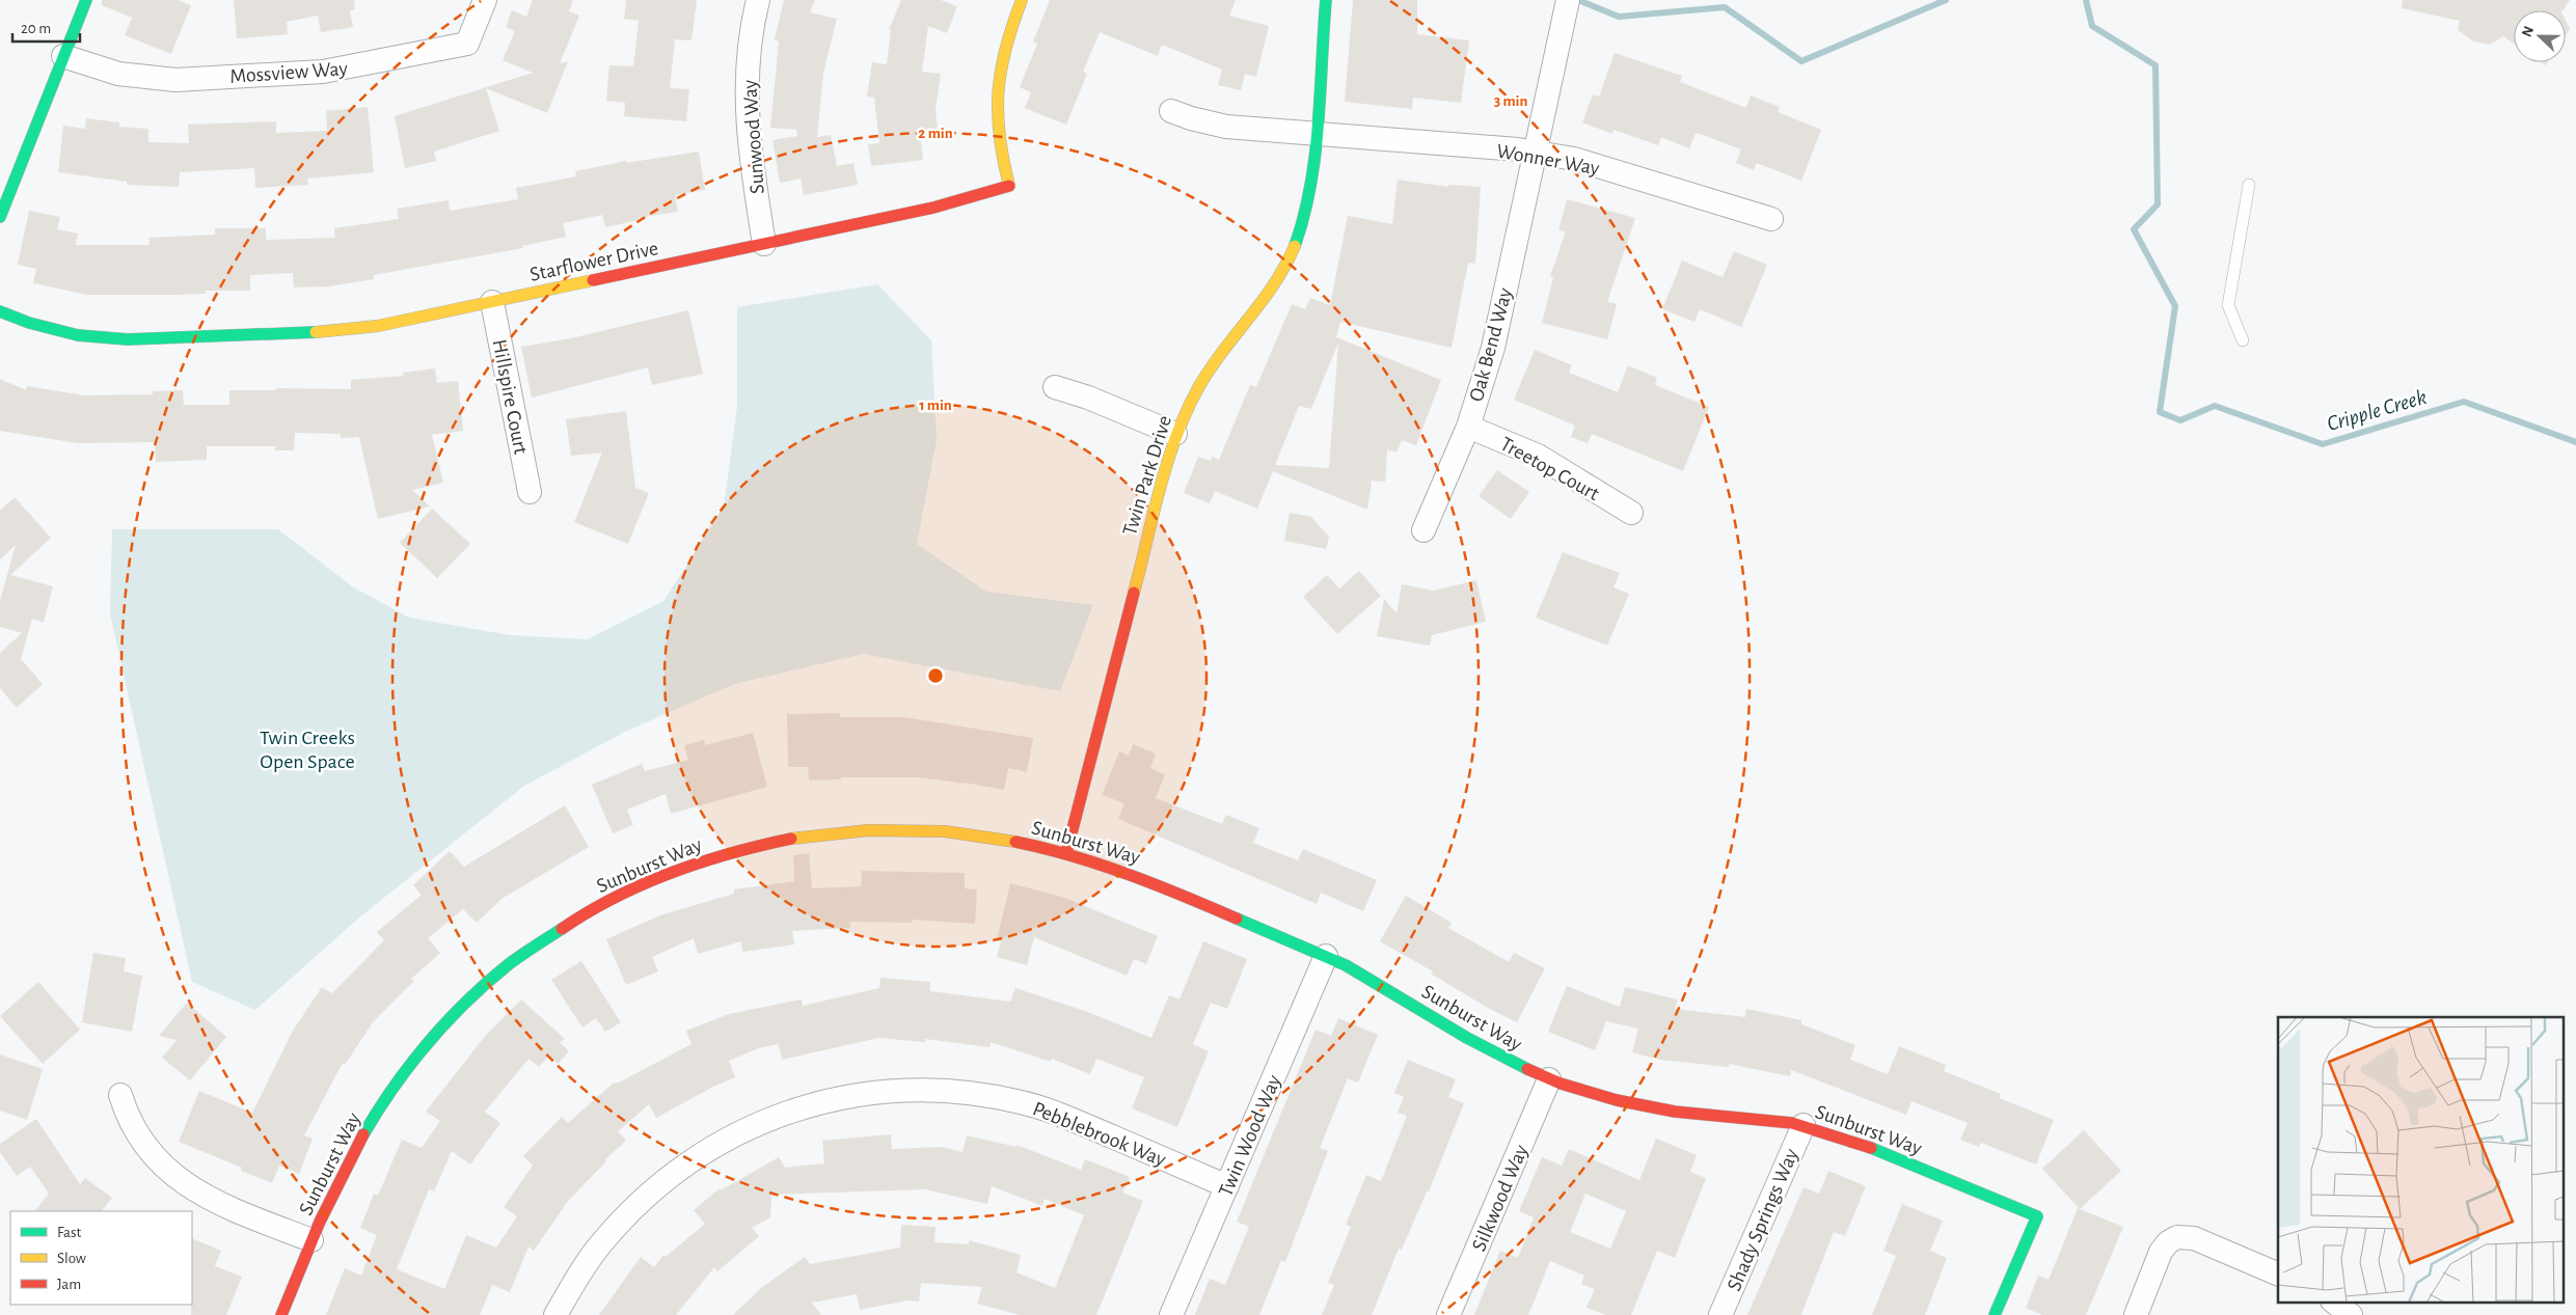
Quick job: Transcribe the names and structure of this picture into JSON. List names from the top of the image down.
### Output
{
  "streets": {
    "street": [
      "Mossview Way",
      "Sunwood Way",
      "Wonner Way",
      "Starflower Drive",
      "Oak Bend Way",
      "Hillspire Court",
      "Treetop Court",
      "Twin Park Drive",
      "Sunburst Way",
      "Pebblebrook Way",
      "Twin Wood Way",
      "Silkwood Way",
      "Shady Springs Way"
    ]
  },
  "crossings": [
    ["Sunwood Way", "Starflower Drive"],
    ["Wonner Way", "Oak Bend Way"],
    ["Wonner Way", "Twin Park Drive"],
    ["Starflower Drive", "Hillspire Court"],
    ["Oak Bend Way", "Treetop Court"],
    ["Twin Park Drive", "Sunburst Way"],
    ["Sunburst Way", "Twin Wood Way"],
    ["Sunburst Way", "Silkwood Way"],
    ["Sunburst Way", "Shady Springs Way"],
    ["Pebblebrook Way", "Twin Wood Way"]
  ],
  "water": ["Cripple Creek"],
  "parks": ["Twin Creeks Open Space"],
  "legend": ["Fast", "Slow", "Jam"],
  "scale_bar": "20 m",
  "north": "left",
  "rings": ["3 min", "2 min", "1 min"]
}
